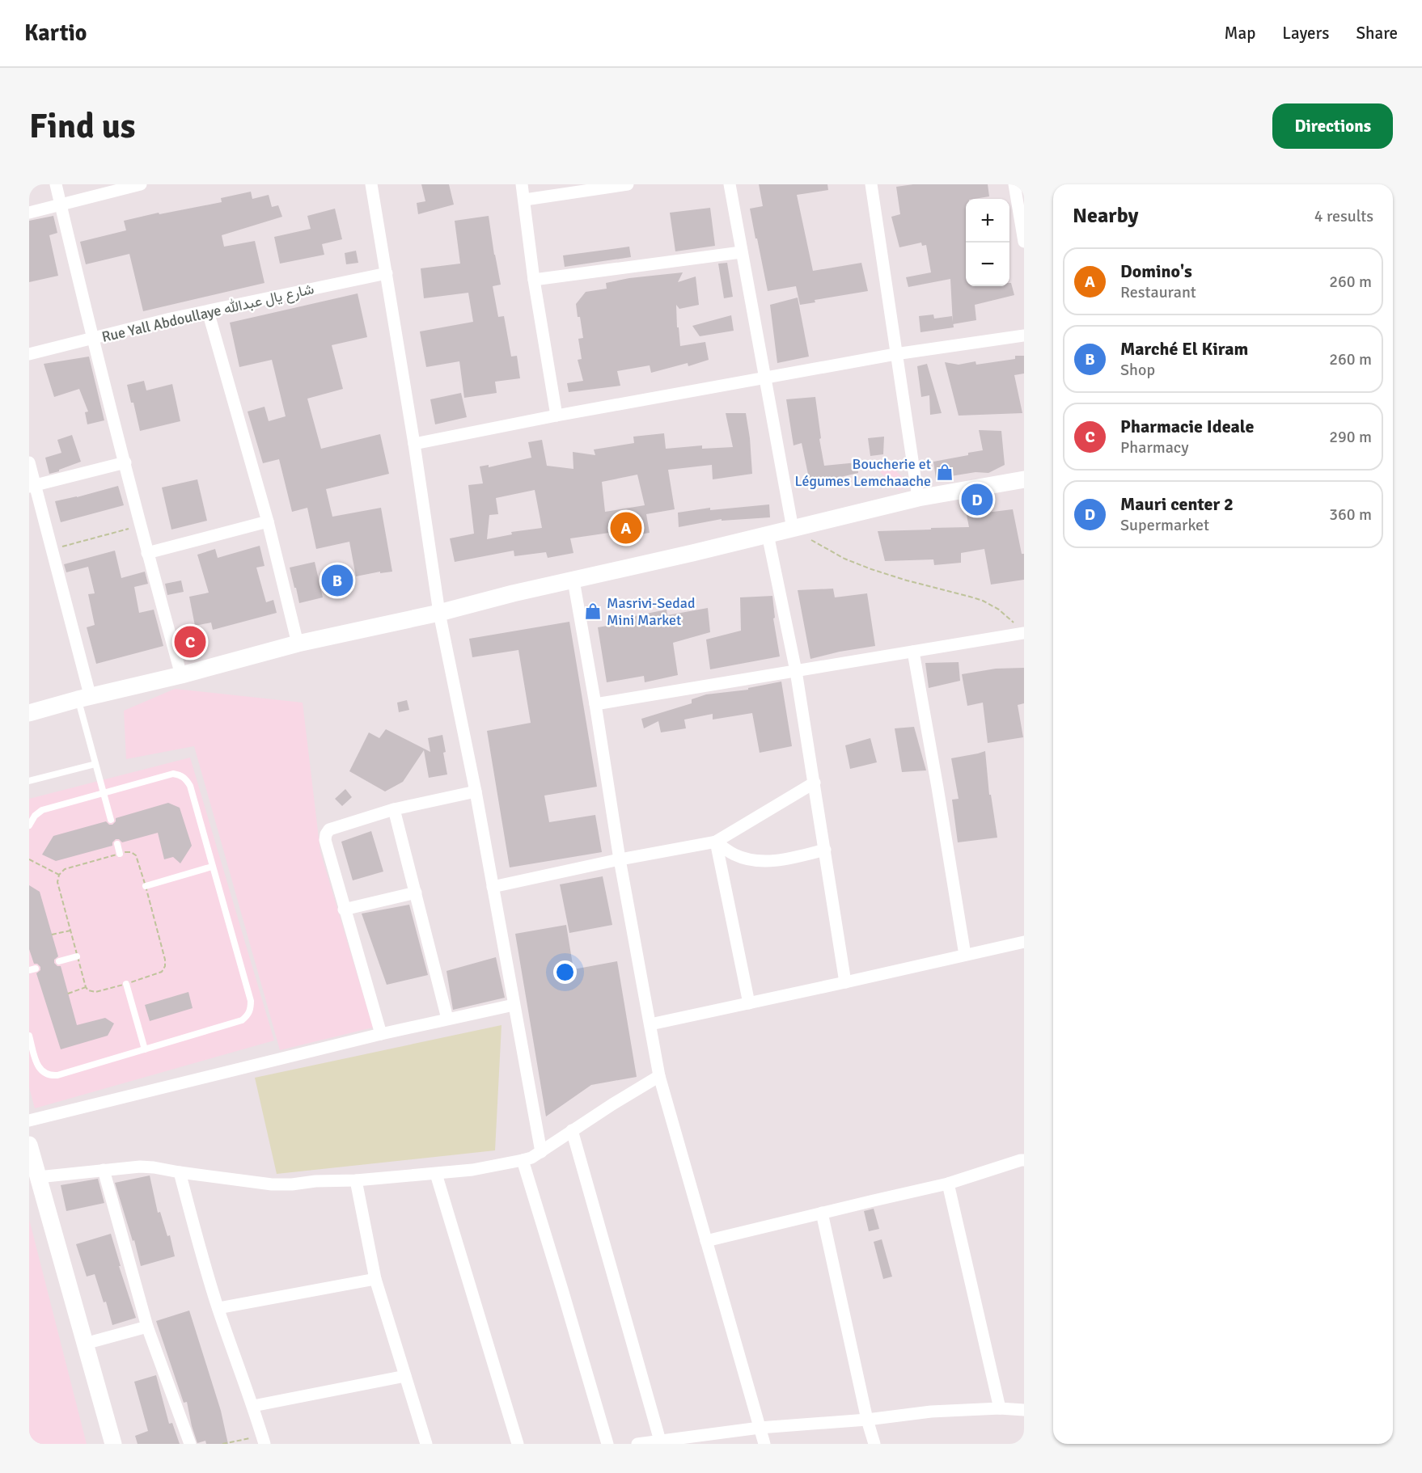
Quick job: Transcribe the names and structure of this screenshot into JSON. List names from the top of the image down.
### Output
{
  "streets": {
    "street": ["Rue Yall Abdoullaye شارع يال عبدالله"]
  },
  "places": {
    "shop": ["Boucherie et Légumes Lemchaache", "Masrivi-Sedad Mini Market"]
  },
  "page": {
    "header": "Kartio",
    "nav": ["Map", "Layers", "Share"],
    "buttons": "Directions",
    "title": "Find us",
    "heading": ["Nearby", "4 results"],
    "map_buttons": ["+", "−"],
    "list": [
      {
        "mark": "A",
        "name": "Domino's",
        "note": "Restaurant",
        "value": "260 m"
      },
      {
        "mark": "B",
        "name": "Marché El Kiram",
        "note": "Shop",
        "value": "260 m"
      },
      {
        "mark": "C",
        "name": "Pharmacie Ideale",
        "note": "Pharmacy",
        "value": "290 m"
      },
      {
        "mark": "D",
        "name": "Mauri center 2",
        "note": "Supermarket",
        "value": "360 m"
      }
    ],
    "pins": [
      "D",
      "A",
      "B",
      "C"
    ]
  }
}
